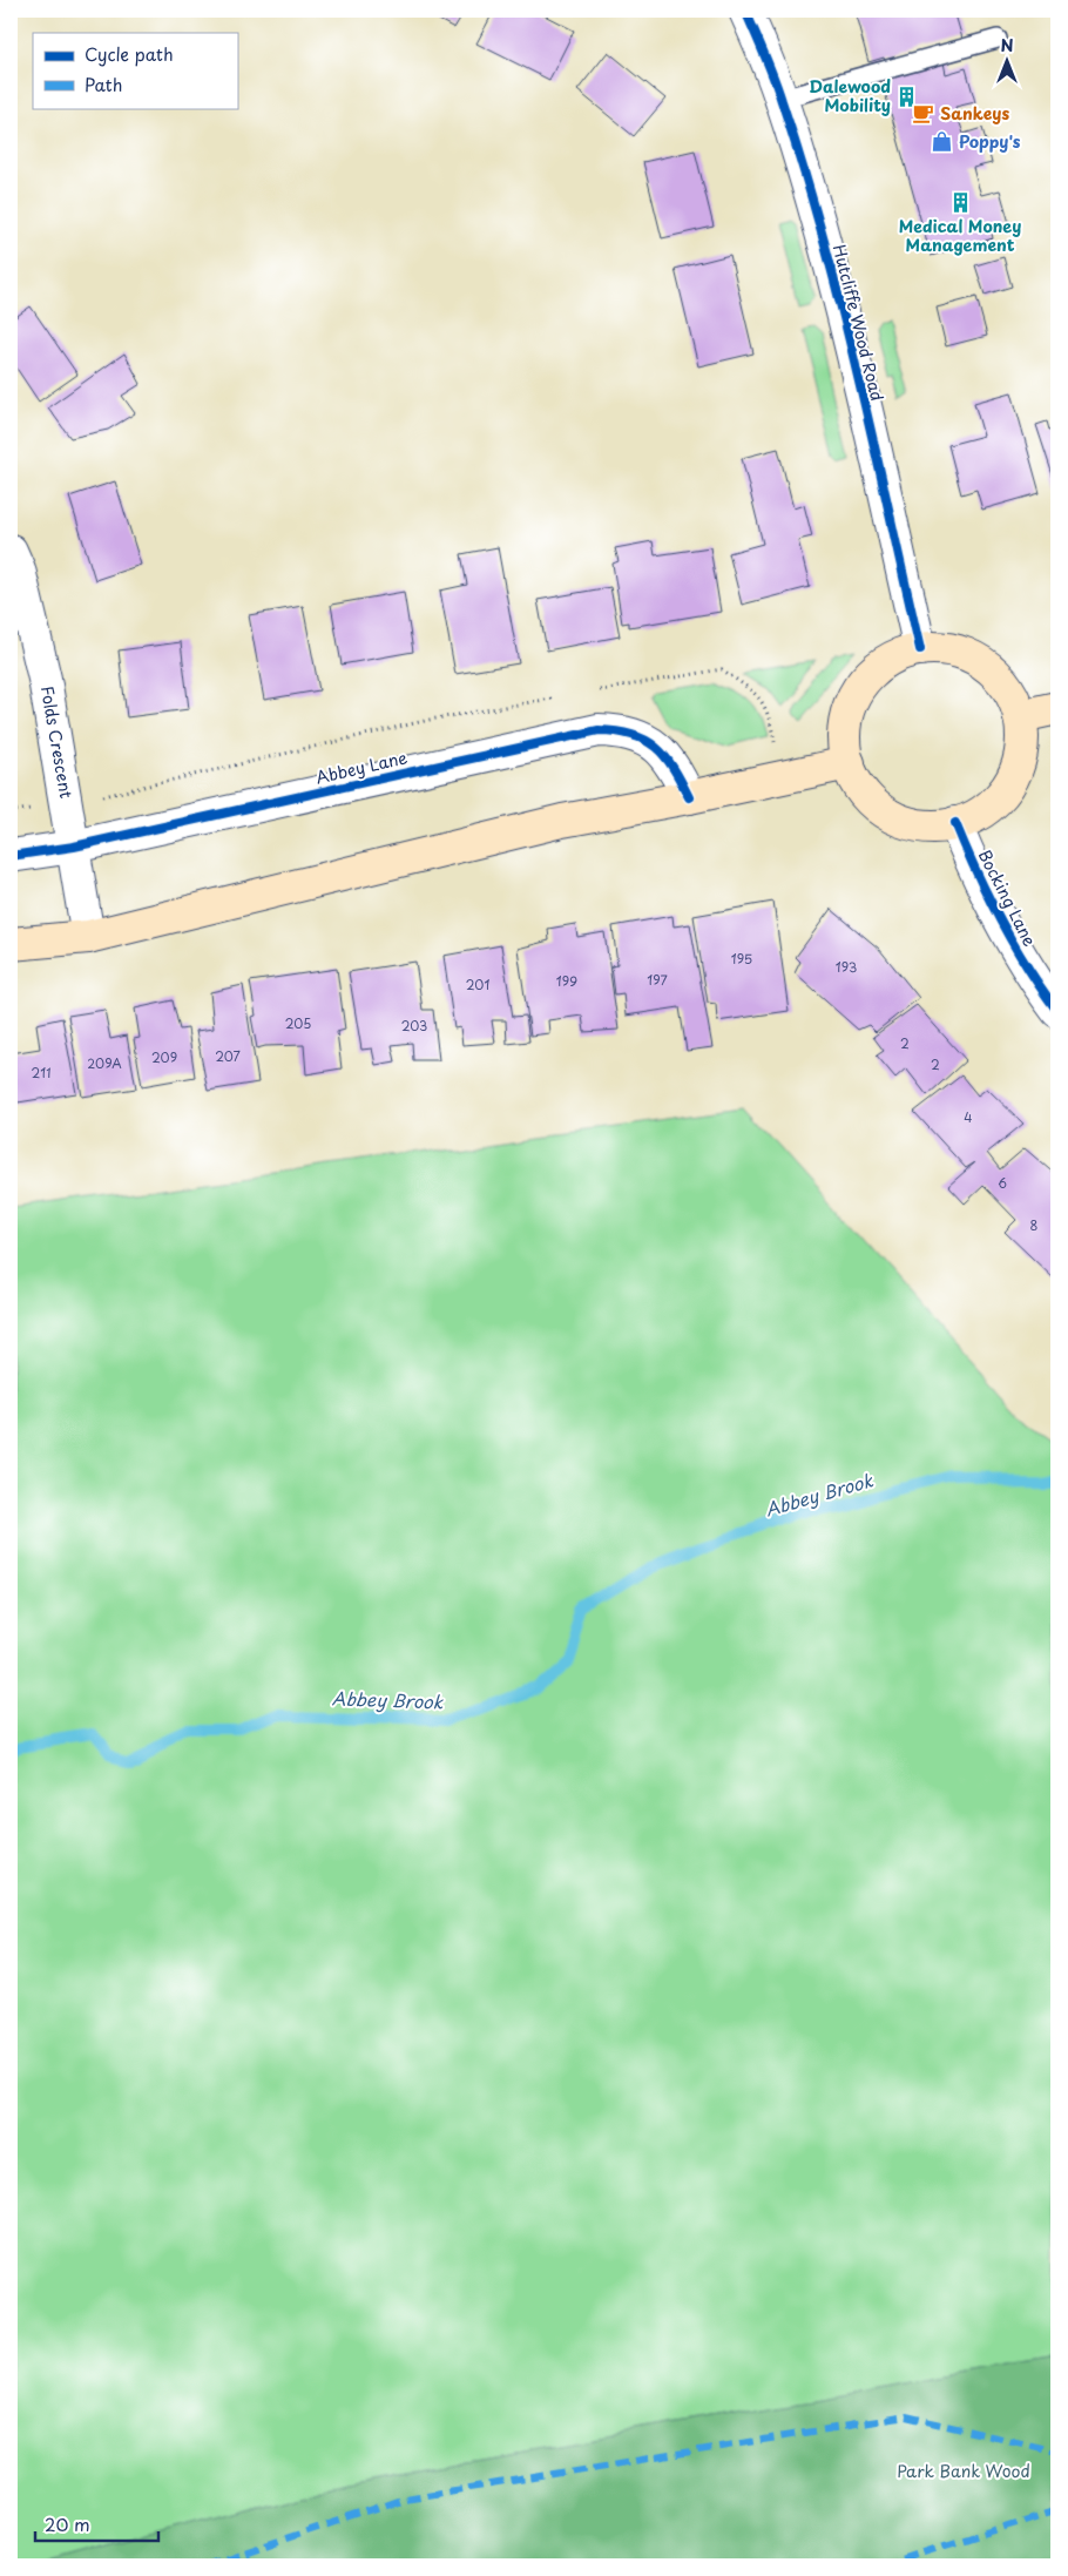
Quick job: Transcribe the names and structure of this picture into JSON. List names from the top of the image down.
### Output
{
  "streets": {
    "street": [
      "Hutcliffe Wood Road",
      "Folds Crescent",
      "Abbey Lane",
      "Bocking Lane"
    ]
  },
  "crossings": [
    ["Hutcliffe Wood Road", "Bocking Lane"],
    ["Folds Crescent", "Abbey Lane"]
  ],
  "water": ["Abbey Brook"],
  "parks": ["Park Bank Wood"],
  "places": {
    "building": ["Dalewood Mobility", "Medical Money Management"],
    "cafe": ["Sankeys"],
    "shop": ["Poppy's"]
  },
  "house_numbers": [
    "195",
    "193",
    "197",
    "199",
    "201",
    "205",
    "203",
    "2",
    "207",
    "209",
    "209A",
    "2",
    "211",
    "4",
    "6",
    "8"
  ],
  "legend": ["Cycle path", "Path"],
  "scale_bar": "20 m",
  "north": "top"
}
